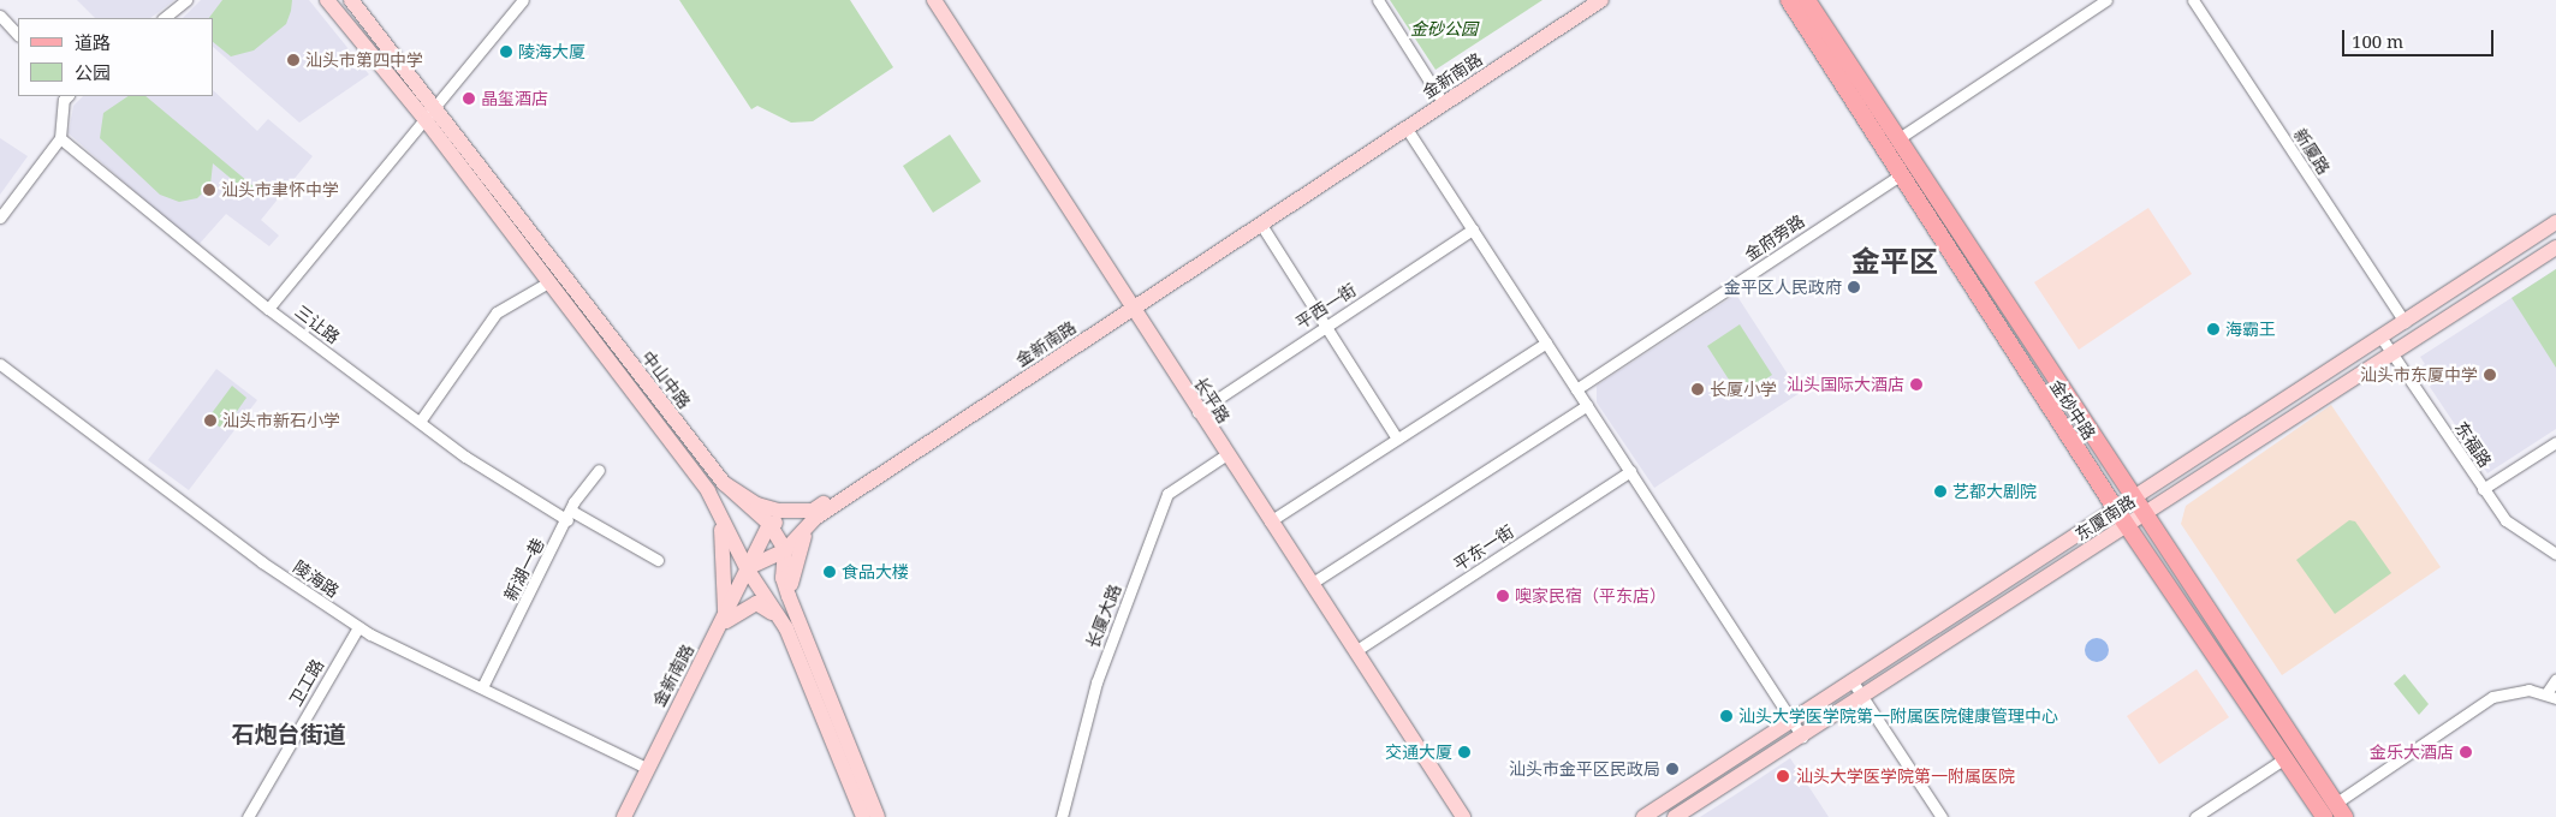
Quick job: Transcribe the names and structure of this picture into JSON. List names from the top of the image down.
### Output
{
  "streets": {
    "main road": ["金砂中路"],
    "street": [
      "金新南路",
      "新厦路",
      "金府旁路",
      "平西一街",
      "三让路",
      "中山中路",
      "长平路",
      "东福路",
      "东厦南路",
      "平东一街",
      "新湖一巷",
      "陵海路",
      "长厦大路",
      "卫工路"
    ]
  },
  "crossings": [
    ["金新南路", "中山中路"],
    ["金新南路", "长平路"],
    ["金新南路", "陵海路"],
    ["新厦路", "东厦南路"],
    ["金府旁路", "金砂中路"],
    ["平西一街", "长平路"],
    ["三让路", "新湖一巷"],
    ["长平路", "平东一街"],
    ["长平路", "长厦大路"],
    ["金砂中路", "东厦南路"],
    ["东福路", "东厦南路"],
    ["新湖一巷", "陵海路"],
    ["陵海路", "卫工路"]
  ],
  "districts": ["金平区", "石炮台街道"],
  "parks": ["金砂公园"],
  "places": [
    "陵海大厦",
    "汕头市第四中学",
    "晶玺酒店",
    "汕头市聿怀中学",
    "金平区人民政府",
    "海霸王",
    "汕头市东厦中学",
    "汕头国际大酒店",
    "长厦小学",
    "汕头市新石小学",
    "艺都大剧院",
    "食品大楼",
    "噢家民宿（平东店）",
    "汕头大学医学院第一附属医院健康管理中心",
    "交通大厦",
    "金乐大酒店",
    "汕头市金平区民政局",
    "汕头大学医学院第一附属医院"
  ],
  "legend": ["道路", "公园"],
  "scale_bar": "100 m"
}
